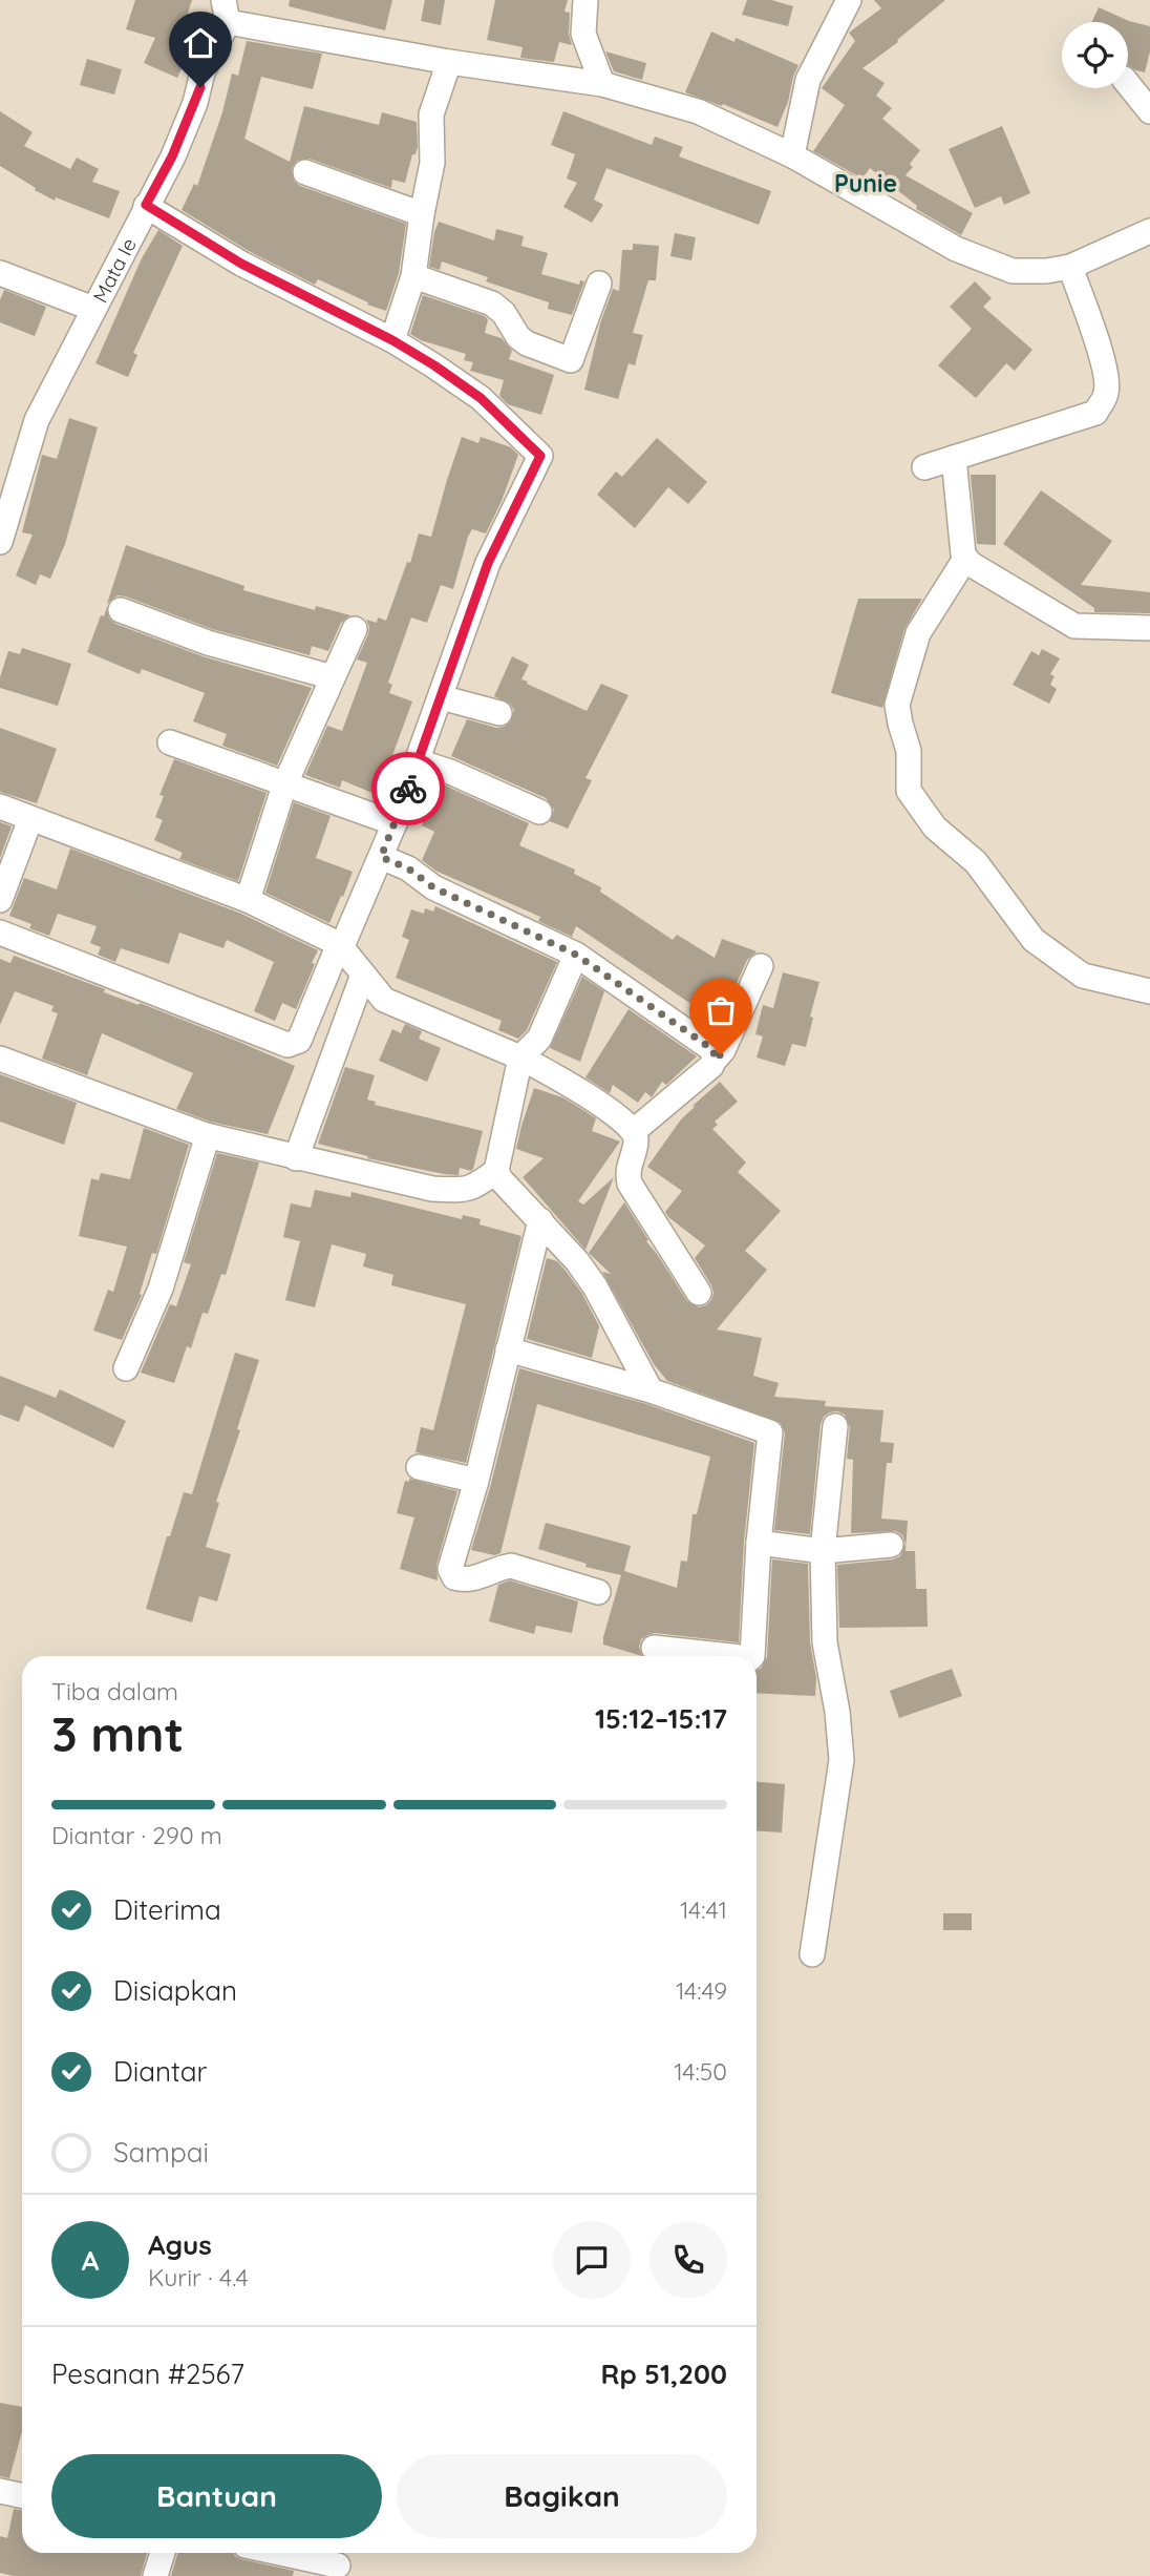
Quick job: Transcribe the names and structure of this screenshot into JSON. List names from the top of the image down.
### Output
{
  "streets": {
    "street": ["Mata Ie"]
  },
  "districts": ["Punie"],
  "page": {
    "heading": ["3 mnt", "Tiba dalam", "15:12–15:17"],
    "panel": [
      "Agus",
      "Kurir · 4.4",
      "Pesanan #2567",
      "Rp 51,200"
    ],
    "bar": "Diantar · 290 m",
    "list": [
      ["Diterima", "14:41"],
      ["Disiapkan", "14:49"],
      ["Diantar", "14:50"],
      "Sampai"
    ],
    "round": "A",
    "buttons": ["Bantuan", "Bagikan"]
  }
}
